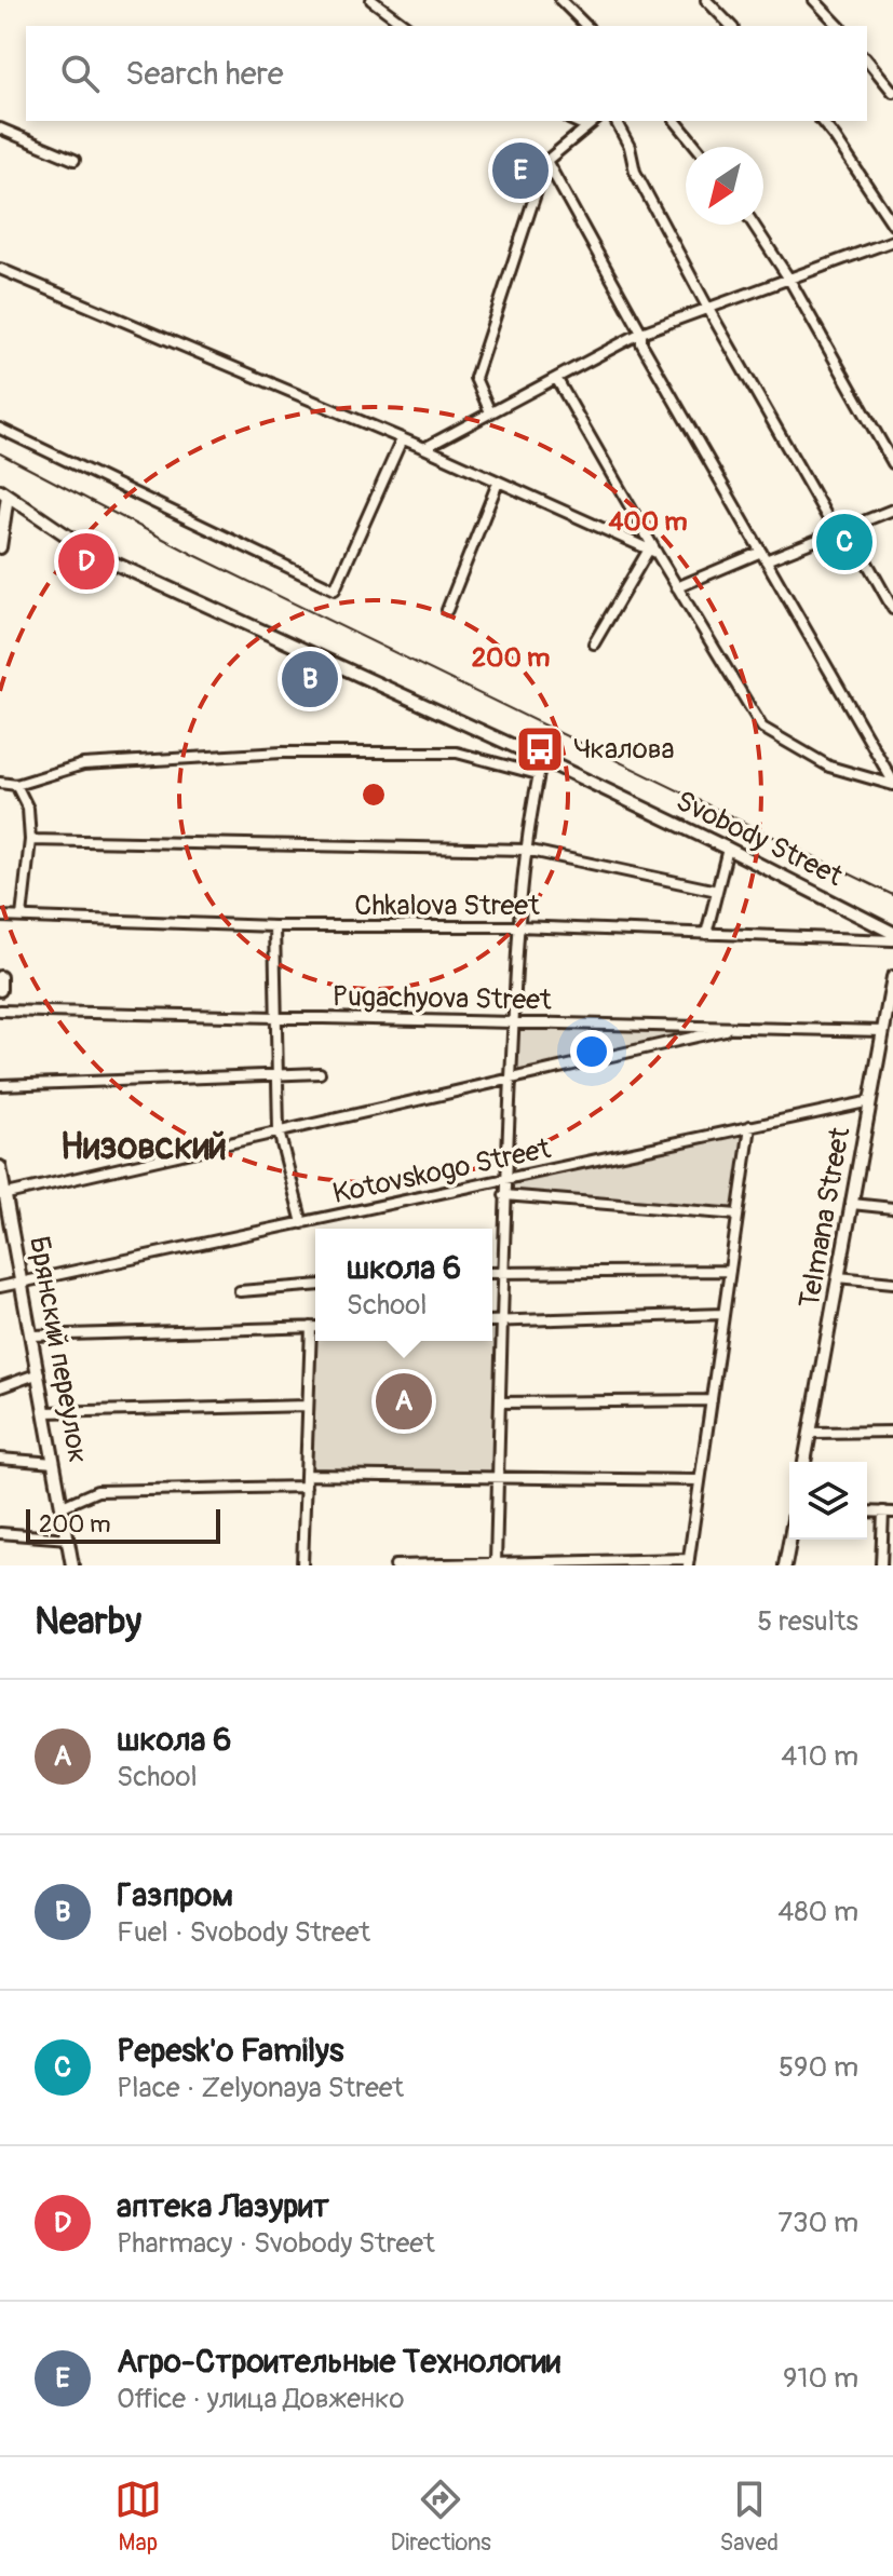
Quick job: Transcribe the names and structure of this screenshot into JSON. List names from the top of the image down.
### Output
{
  "streets": {
    "main road": ["Svobody Street", "Telmana Street", "Брянский переулок"],
    "street": ["Chkalova Street", "Pugachyova Street", "Kotovskogo Street"]
  },
  "crossings": [
    ["Pugachyova Street", "Telmana Street"],
    ["Kotovskogo Street", "Telmana Street"],
    ["Kotovskogo Street", "Брянский переулок"]
  ],
  "districts": ["Низовский"],
  "places": {
    "bus stop": ["Чкалова"]
  },
  "scale_bar": "200 m",
  "north": "bottom left",
  "page": {
    "search": "Search here",
    "pins": [
      "E",
      "C",
      "D",
      "B",
      "A"
    ],
    "popup": ["школа 6", "School"],
    "scale": "200 m",
    "heading": ["Nearby", "5 results"],
    "list": [
      {
        "mark": "A",
        "name": "школа 6",
        "note": "School",
        "value": "410 m"
      },
      {
        "mark": "B",
        "name": "Газпром",
        "note": "Fuel · Svobody Street",
        "value": "480 m"
      },
      {
        "mark": "C",
        "name": "Pepesk'o Familys",
        "note": "Place · Zelyonaya Street",
        "value": "590 m"
      },
      {
        "mark": "D",
        "name": "аптека Лазурит",
        "note": "Pharmacy · Svobody Street",
        "value": "730 m"
      },
      {
        "mark": "E",
        "name": "Агро-Строительные Технологии",
        "note": "Office · улица Довженко",
        "value": "910 m"
      }
    ],
    "nav": ["Map", "Directions", "Saved"]
  },
  "rings": ["400 m", "200 m"]
}
